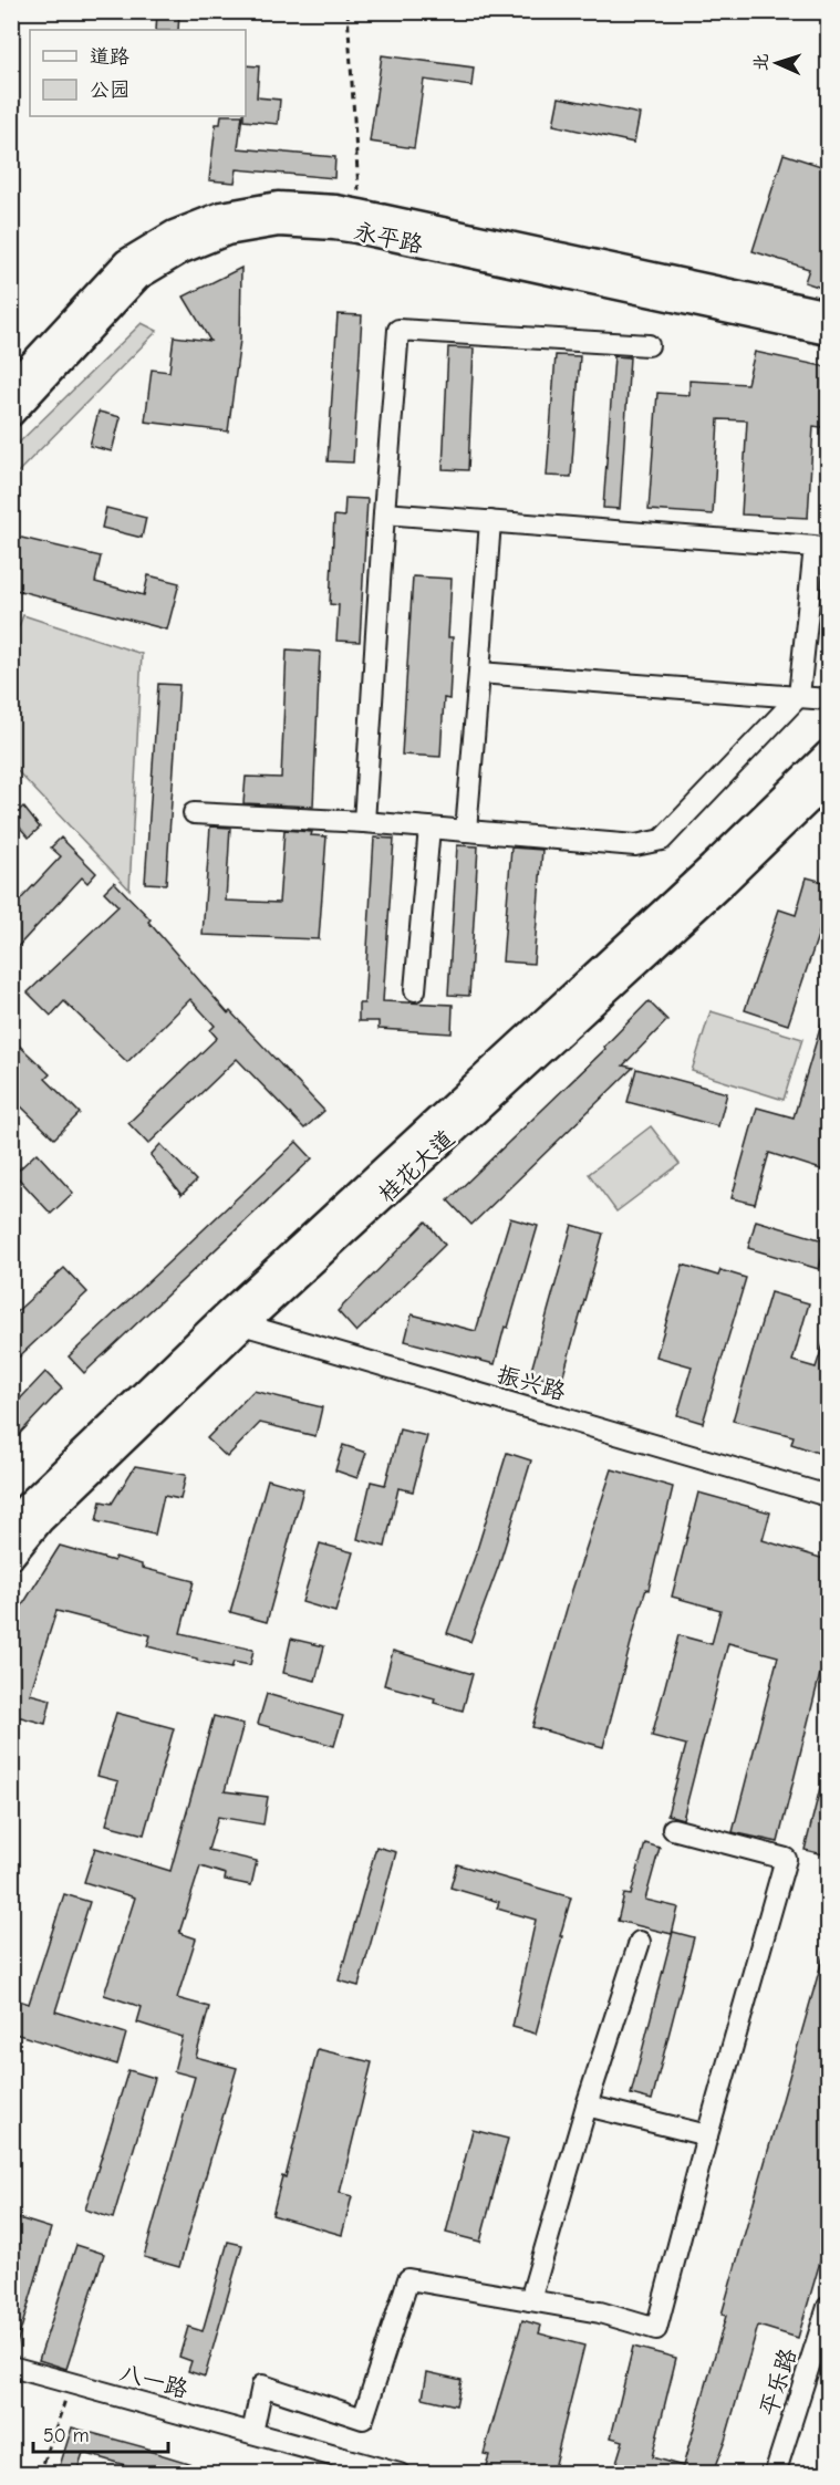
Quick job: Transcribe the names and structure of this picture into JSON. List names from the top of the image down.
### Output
{
  "streets": {
    "main road": ["永平路", "桂花大道"],
    "street": ["振兴路", "八一路", "平乐路"]
  },
  "crossings": [
    ["桂花大道", "振兴路"]
  ],
  "legend": ["道路", "公园"],
  "scale_bar": "50 m",
  "north": "left"
}
